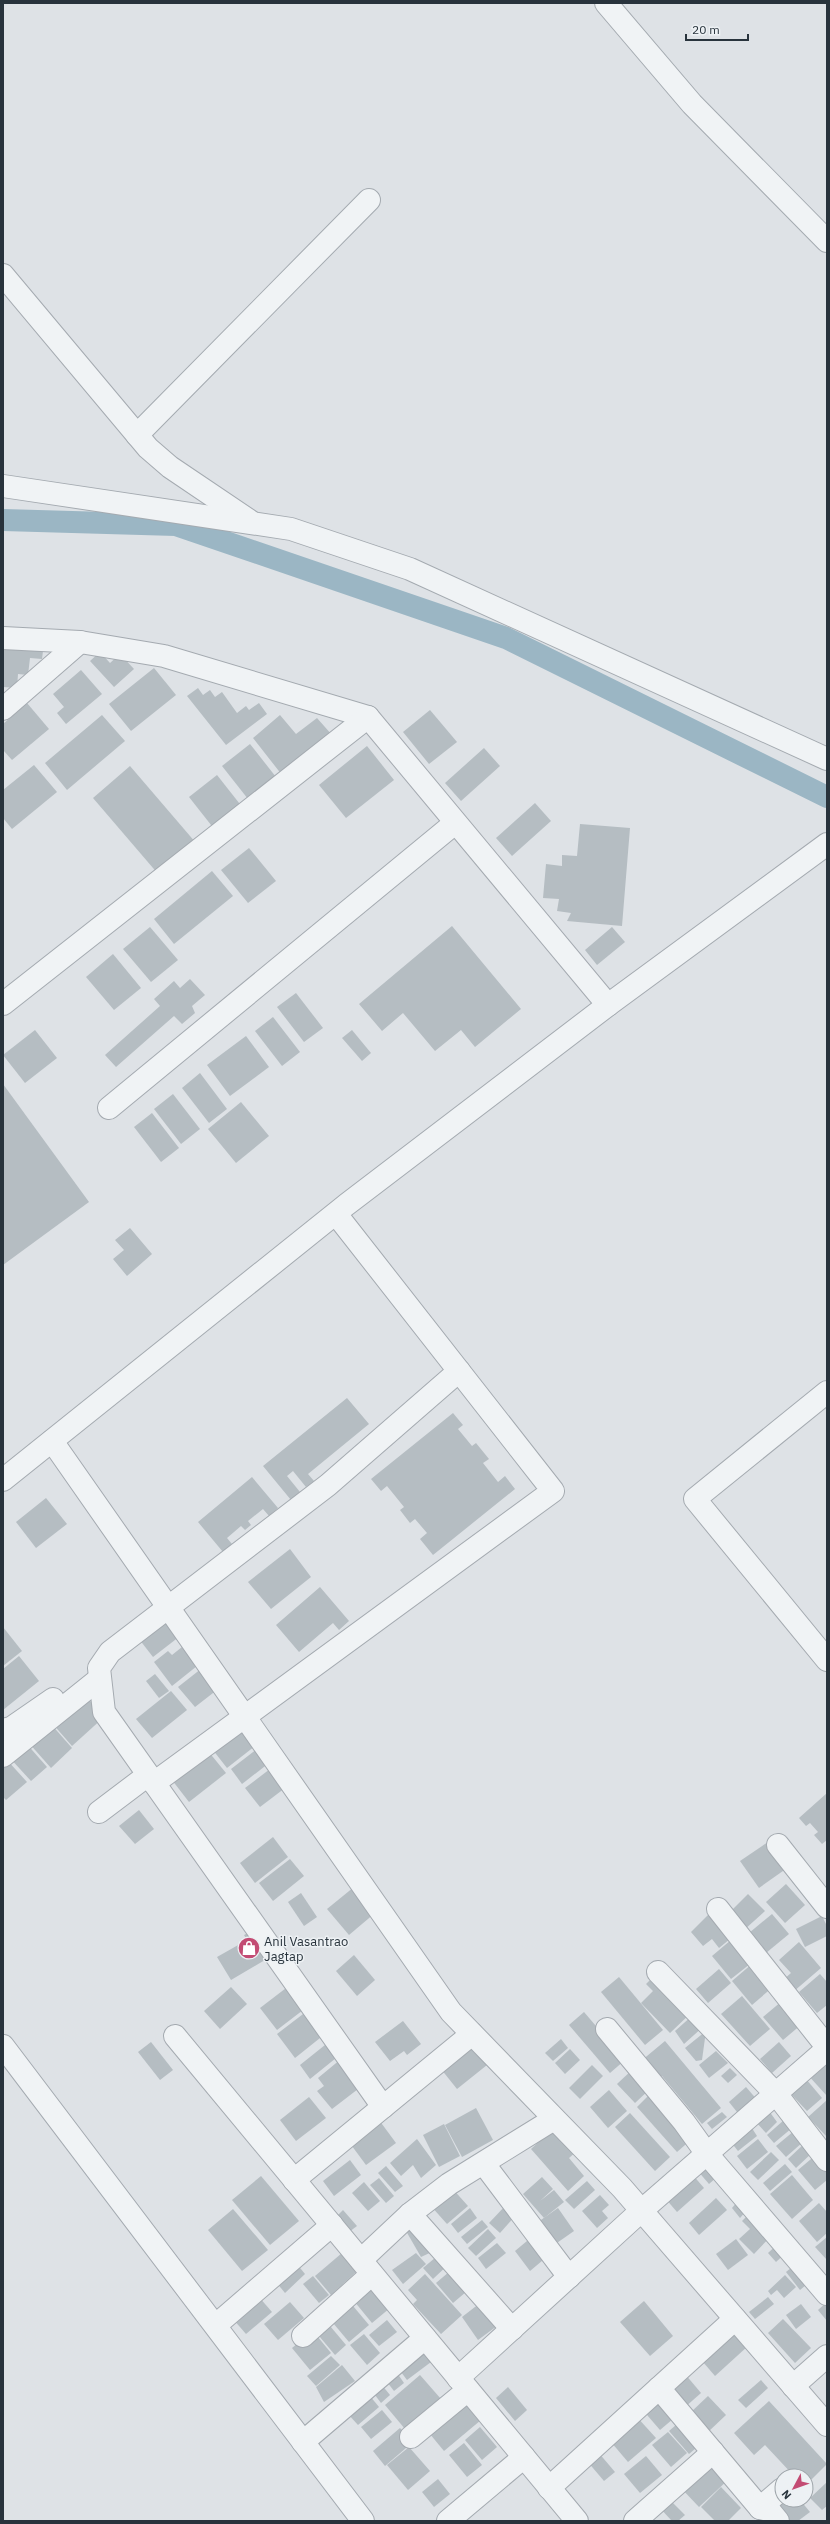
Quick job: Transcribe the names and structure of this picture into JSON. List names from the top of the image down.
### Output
{
  "places": {
    "shop": ["Anil Vasantrao Jagtap"]
  },
  "scale_bar": "20 m",
  "north": "bottom left"
}
